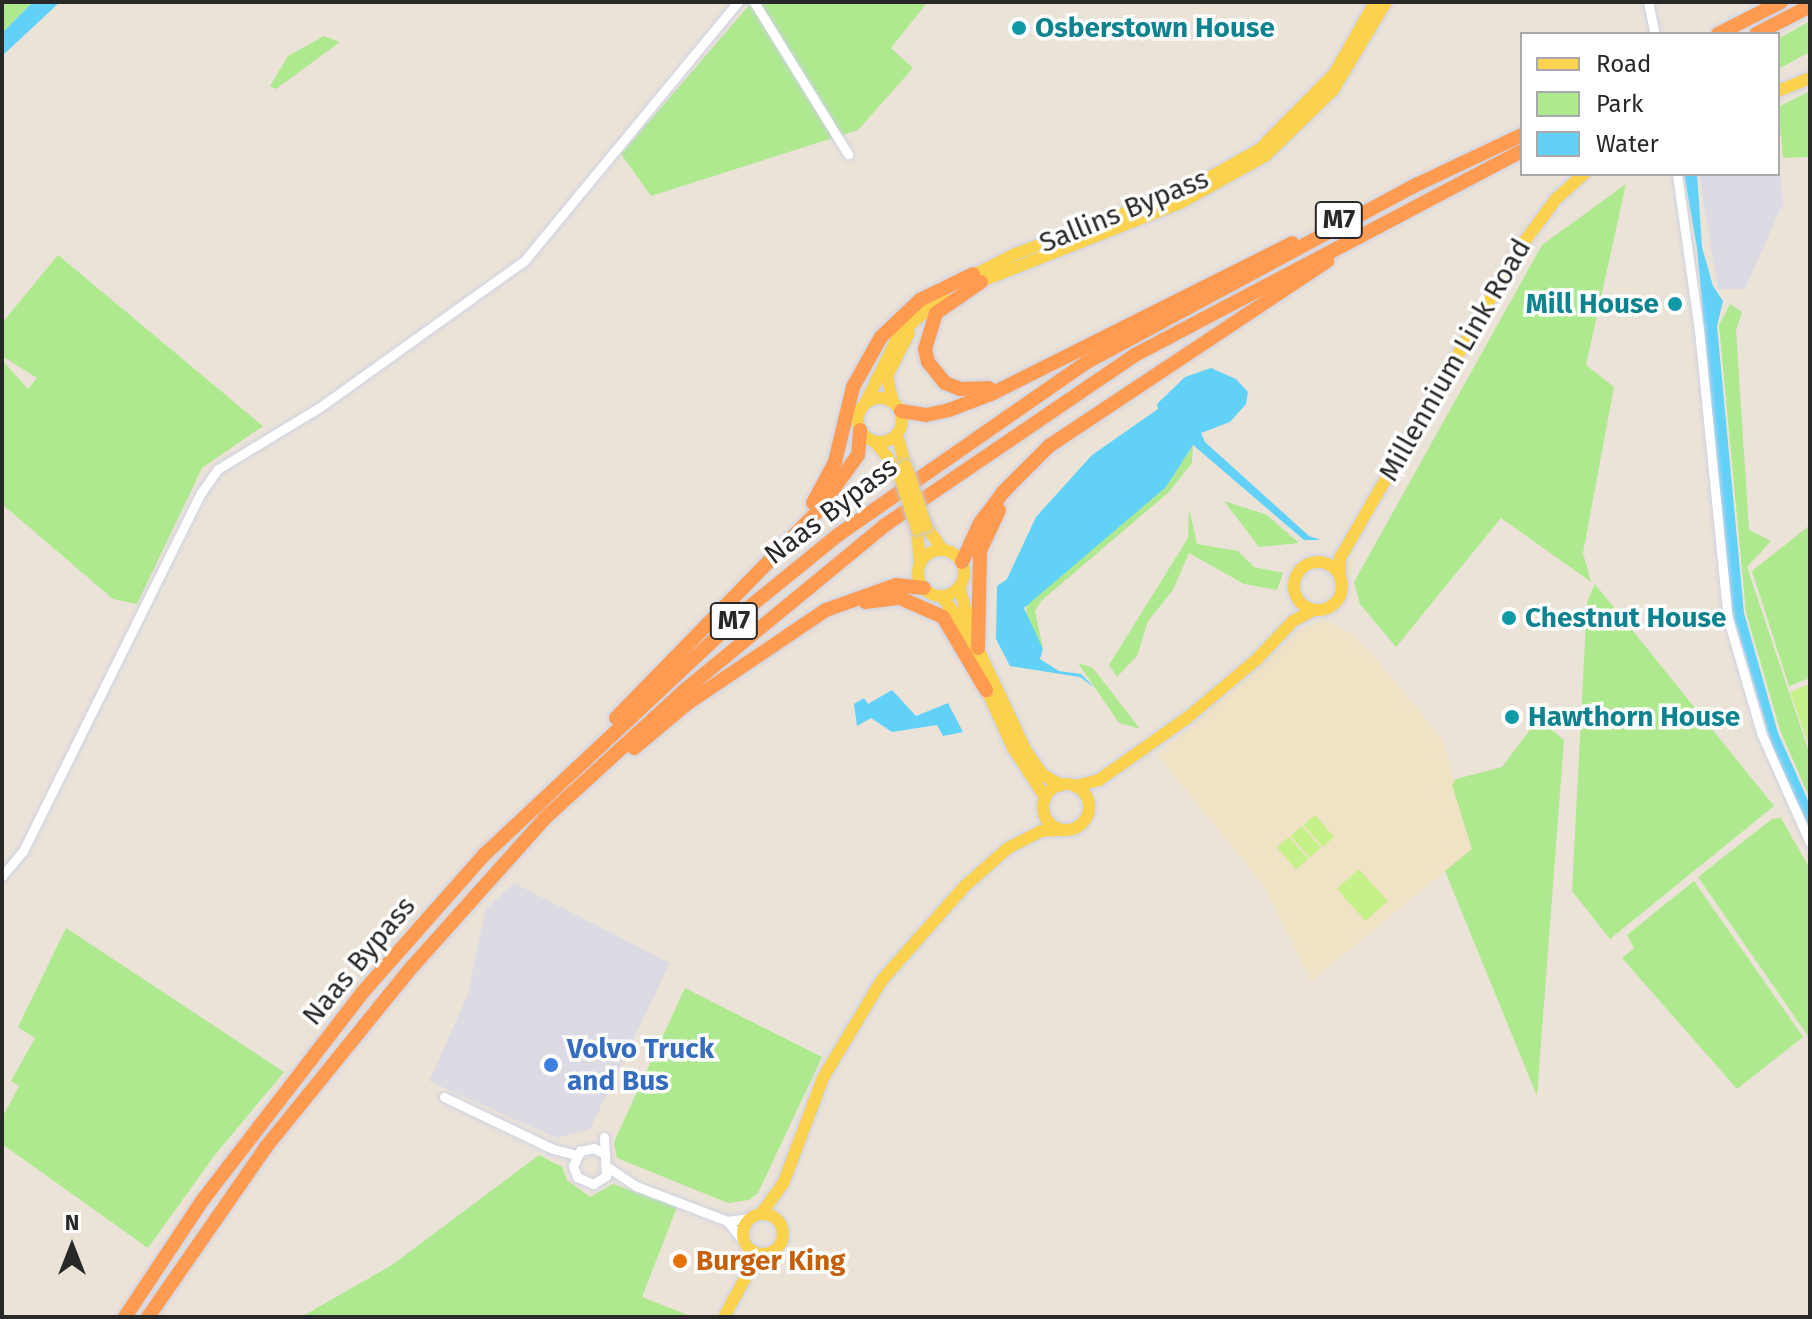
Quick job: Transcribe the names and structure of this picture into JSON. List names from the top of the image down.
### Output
{
  "streets": {
    "highway": ["M7", "Naas Bypass"],
    "main road": ["Sallins Bypass", "Millennium Link Road"]
  },
  "crossings": [
    ["Sallins Bypass", "M7"],
    ["M7", "Naas Bypass"]
  ],
  "places": [
    "Osberstown House",
    "Mill House",
    "Chestnut House",
    "Hawthorn House",
    "Volvo Truck and Bus",
    "Burger King"
  ],
  "legend": ["Road", "Park", "Water"],
  "north": "top"
}
